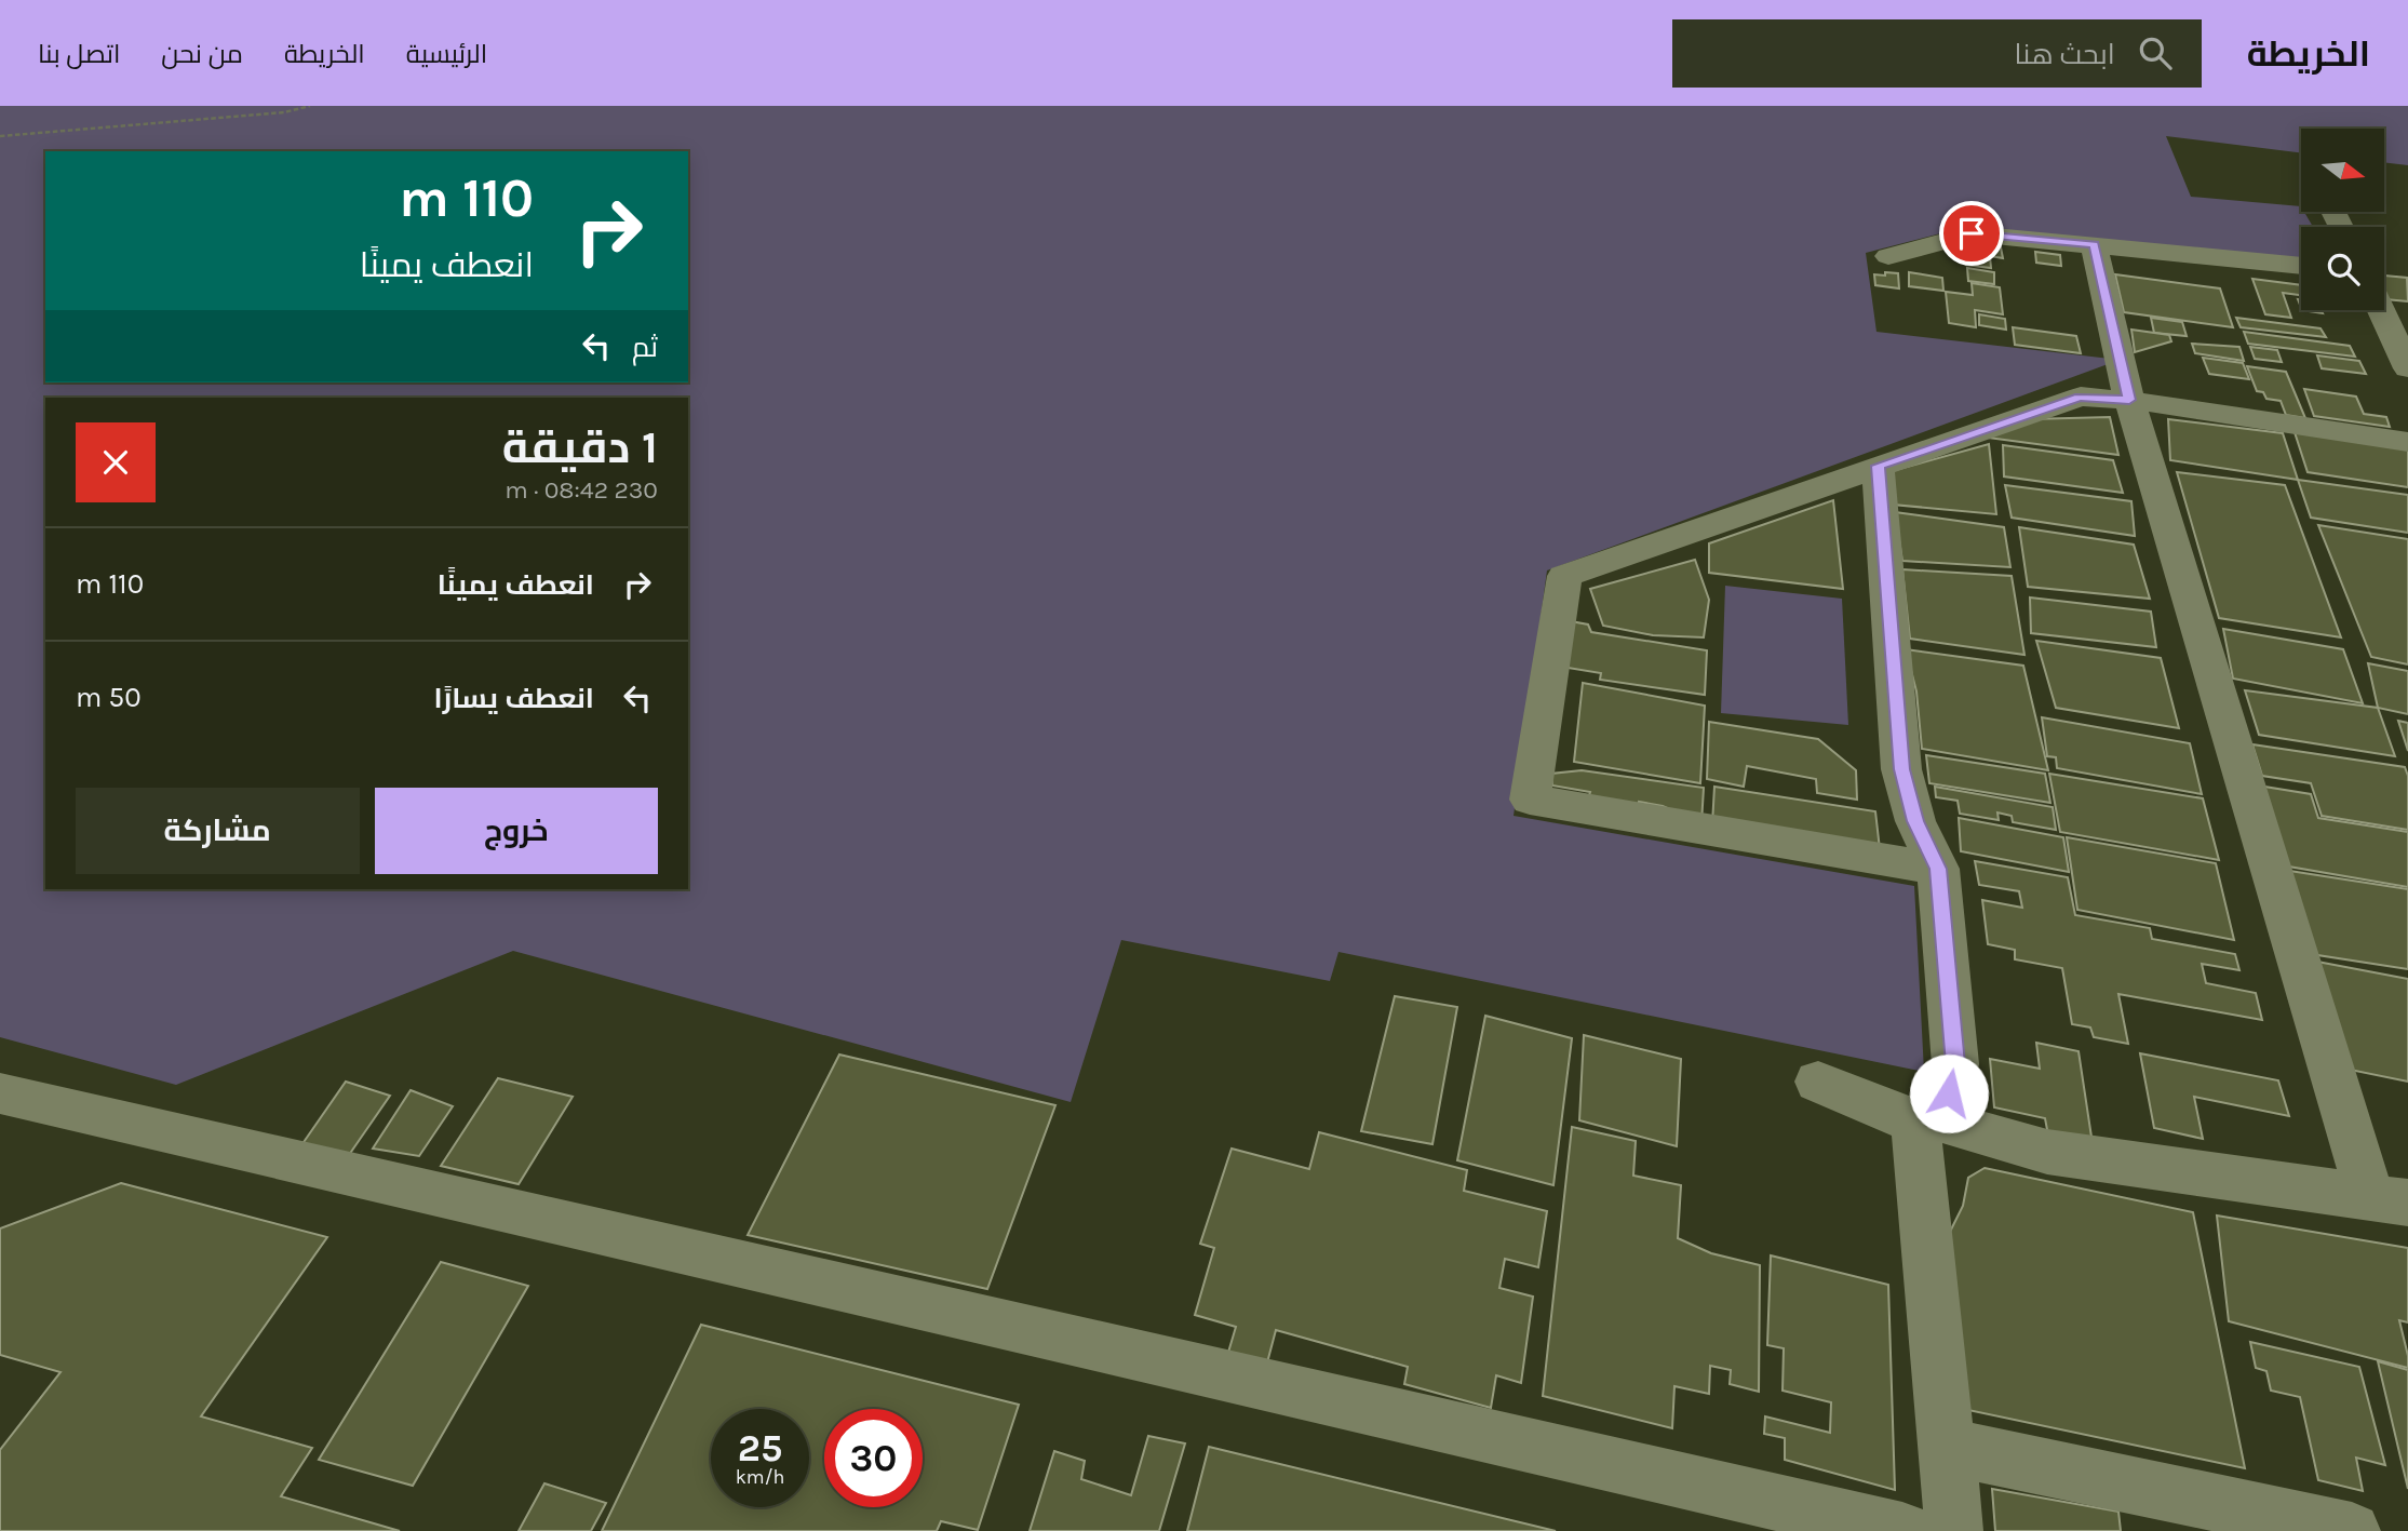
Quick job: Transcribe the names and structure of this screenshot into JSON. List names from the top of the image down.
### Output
{
  "north": "right",
  "page": {
    "header": "الخريطة",
    "search": "ابحث هنا",
    "nav": [
      "الرئيسية",
      "الخريطة",
      "من نحن",
      "اتصل بنا"
    ],
    "turn": ["110 m", "انعطف يمينًا"],
    "then": "ثم",
    "heading": ["1 دقيقة", "230 m · 08:42"],
    "list": [
      {
        "name": "انعطف يمينًا",
        "value": "110 m"
      },
      {
        "name": "انعطف يسارًا",
        "value": "50 m"
      }
    ],
    "buttons": ["خروج", "مشاركة"],
    "speed": "25 km/h",
    "limit": "30"
  }
}
